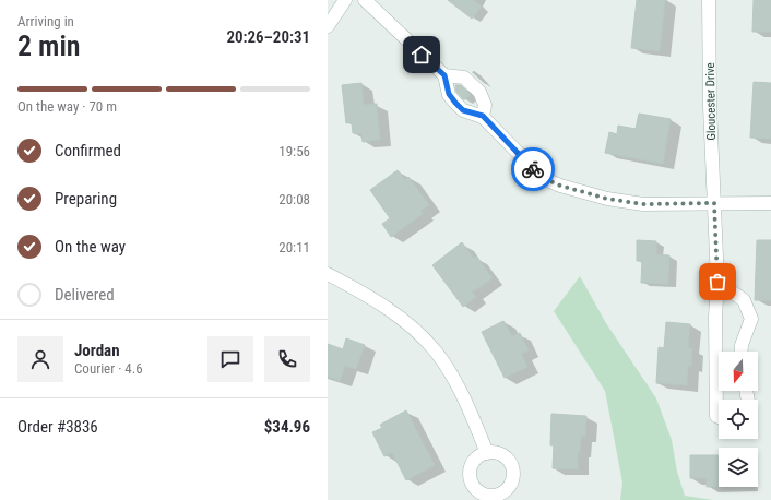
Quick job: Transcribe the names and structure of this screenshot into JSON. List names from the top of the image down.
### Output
{
  "streets": {
    "street": ["Gloucester Drive"]
  },
  "north": "bottom",
  "page": {
    "heading": ["2 min", "Arriving in", "20:26–20:31"],
    "panel": [
      "Jordan",
      "Courier · 4.6",
      "Order #3836",
      "$34.96"
    ],
    "bar": "On the way · 70 m",
    "list": [
      ["Confirmed", "19:56"],
      ["Preparing", "20:08"],
      ["On the way", "20:11"],
      "Delivered"
    ]
  }
}
